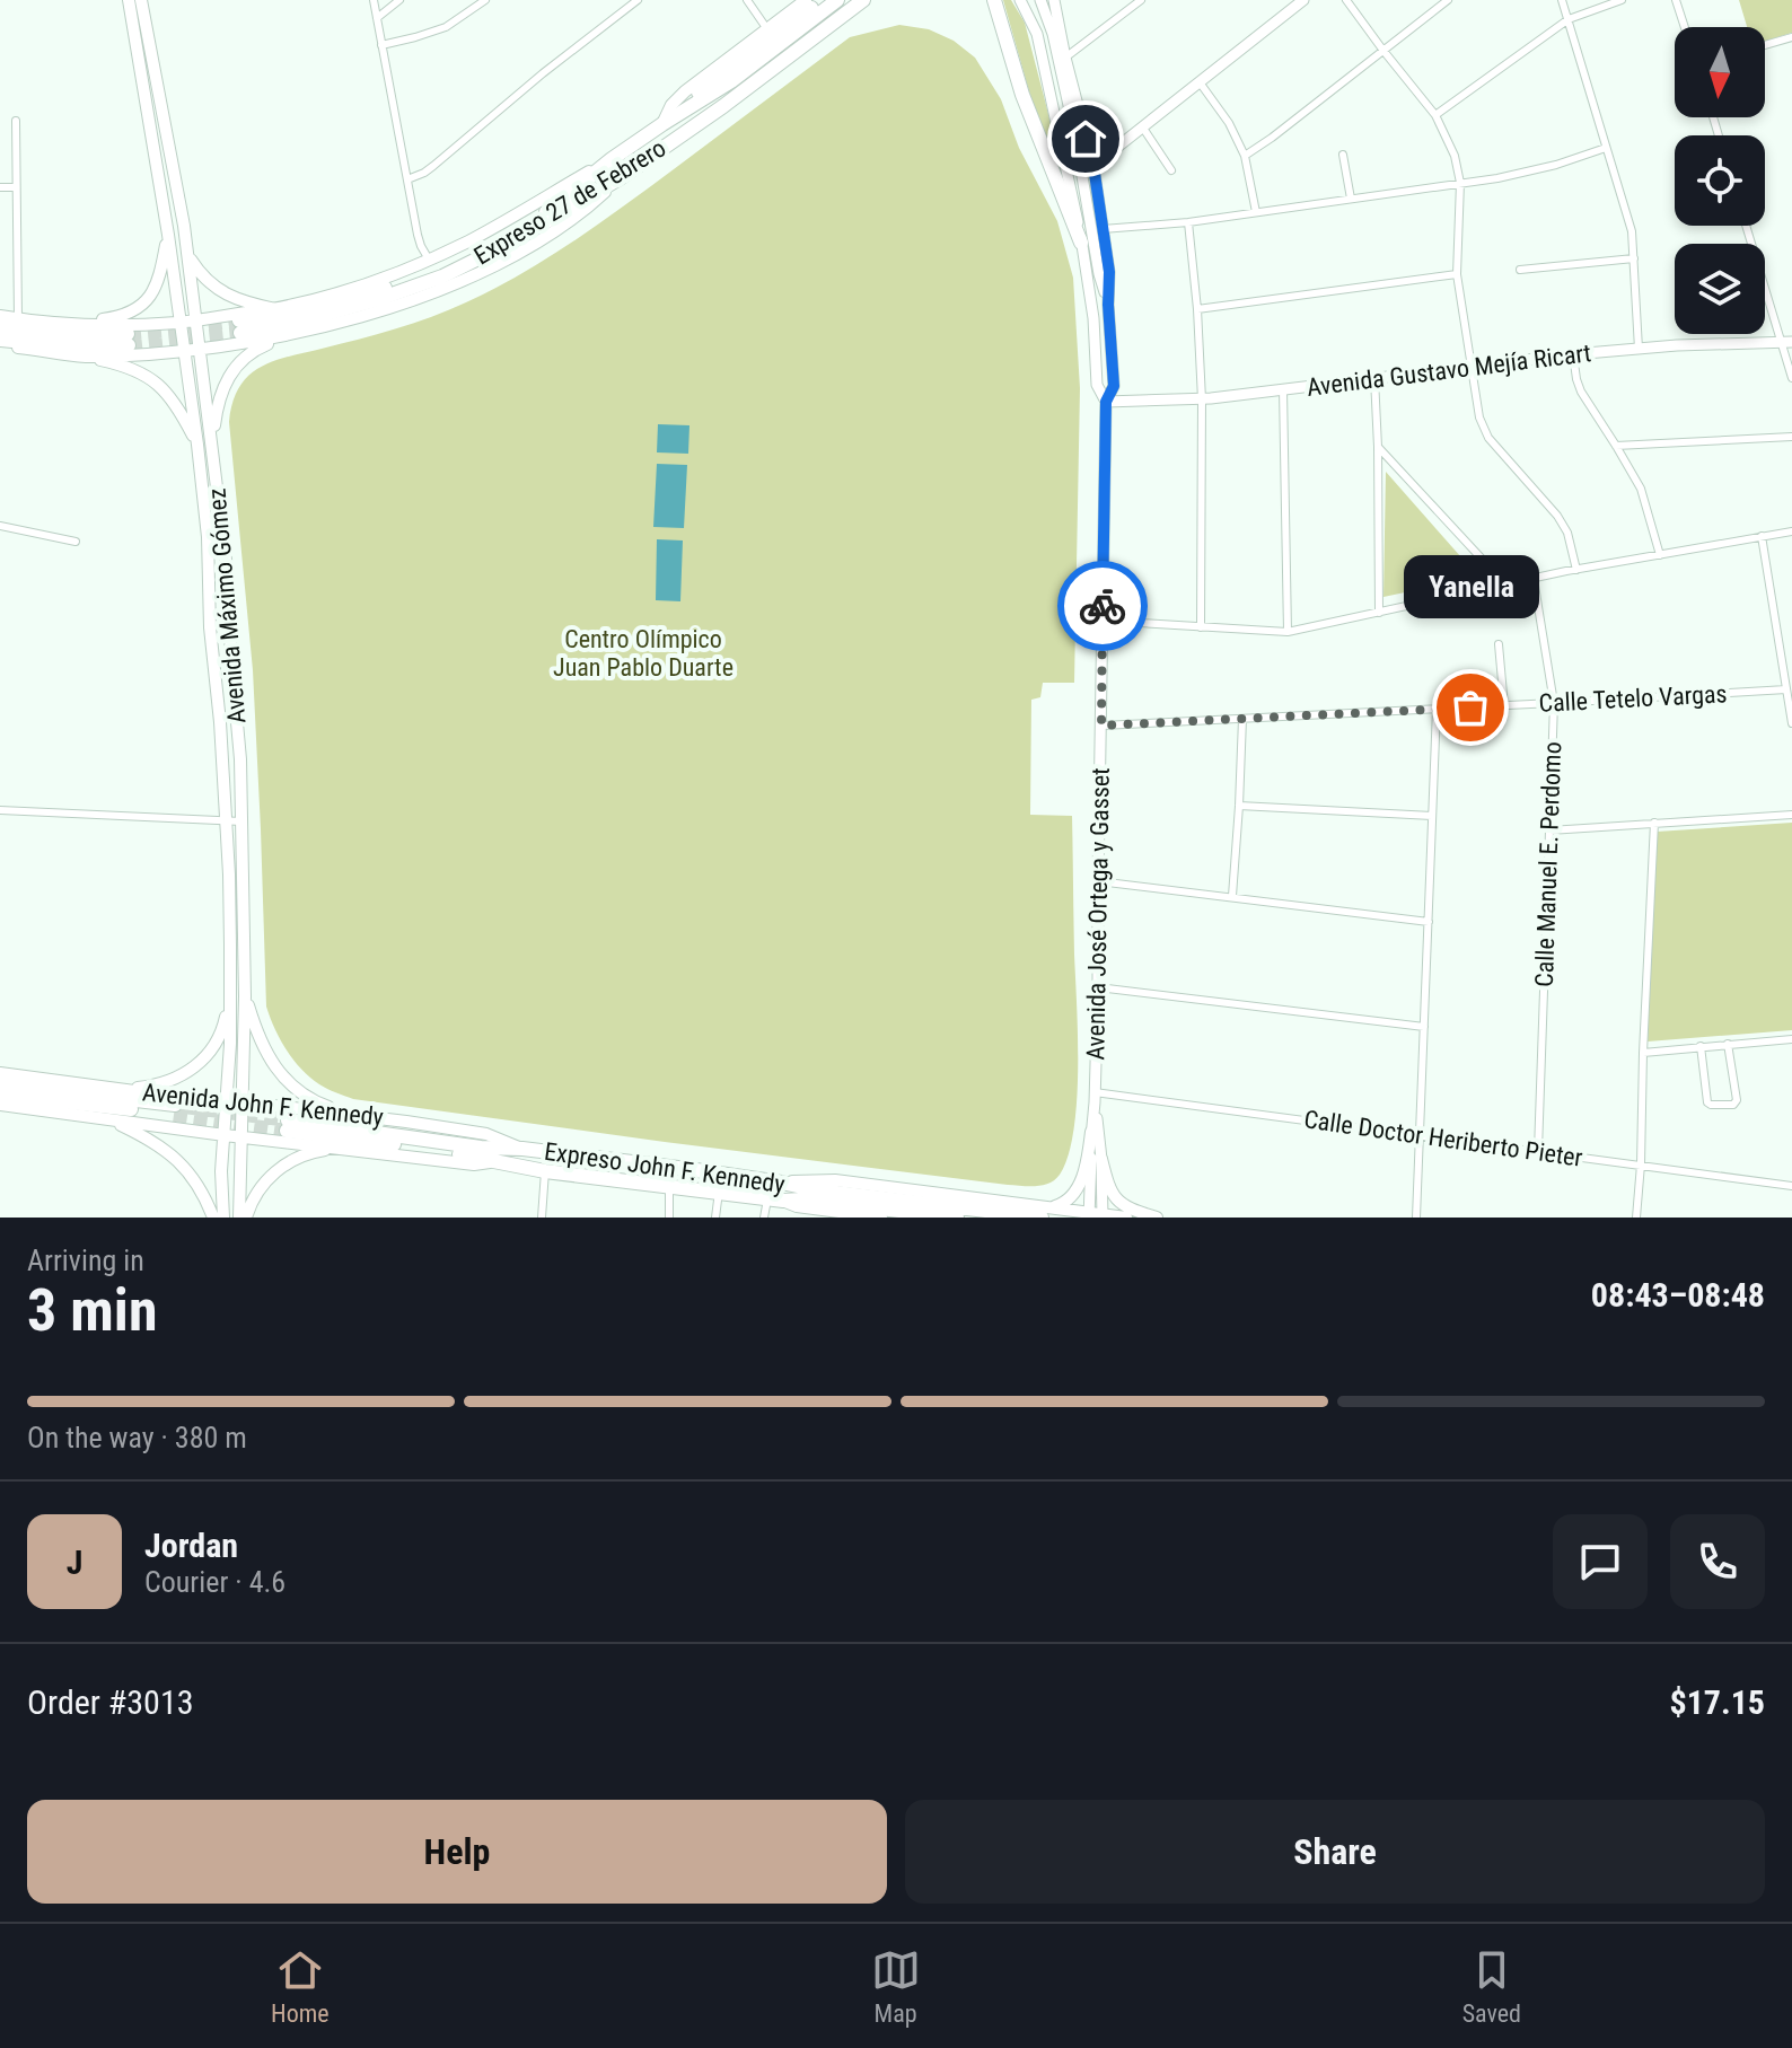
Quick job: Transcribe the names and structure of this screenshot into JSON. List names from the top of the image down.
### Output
{
  "streets": {
    "highway": ["Expreso 27 de Febrero", "Expreso John F. Kennedy"],
    "main road": [
      "Avenida Gustavo Mejía Ricart",
      "Avenida Máximo Gómez",
      "Avenida José Ortega y Gasset",
      "Avenida John F. Kennedy"
    ],
    "street": ["Calle Tetelo Vargas", "Calle Manuel E. Perdomo", "Calle Doctor Heriberto Pieter"]
  },
  "crossings": [
    ["Avenida Gustavo Mejía Ricart", "Avenida José Ortega y Gasset"],
    ["Avenida Máximo Gómez", "Avenida John F. Kennedy"],
    ["Calle Tetelo Vargas", "Calle Manuel E. Perdomo"],
    ["Calle Tetelo Vargas", "Avenida José Ortega y Gasset"],
    ["Calle Manuel E. Perdomo", "Calle Doctor Heriberto Pieter"],
    ["Avenida José Ortega y Gasset", "Calle Doctor Heriberto Pieter"],
    ["Avenida John F. Kennedy", "Expreso John F. Kennedy"]
  ],
  "parks": ["Centro Olímpico Juan Pablo Duarte"],
  "places": ["Yanella"],
  "north": "bottom",
  "page": {
    "bubble": "Yanella",
    "heading": ["3 min", "Arriving in", "08:43–08:48"],
    "panel": [
      "Jordan",
      "Courier · 4.6",
      "Order #3013",
      "$17.15"
    ],
    "bar": "On the way · 380 m",
    "round": "J",
    "buttons": ["Help", "Share"],
    "tabs": ["Home", "Map", "Saved"]
  }
}
